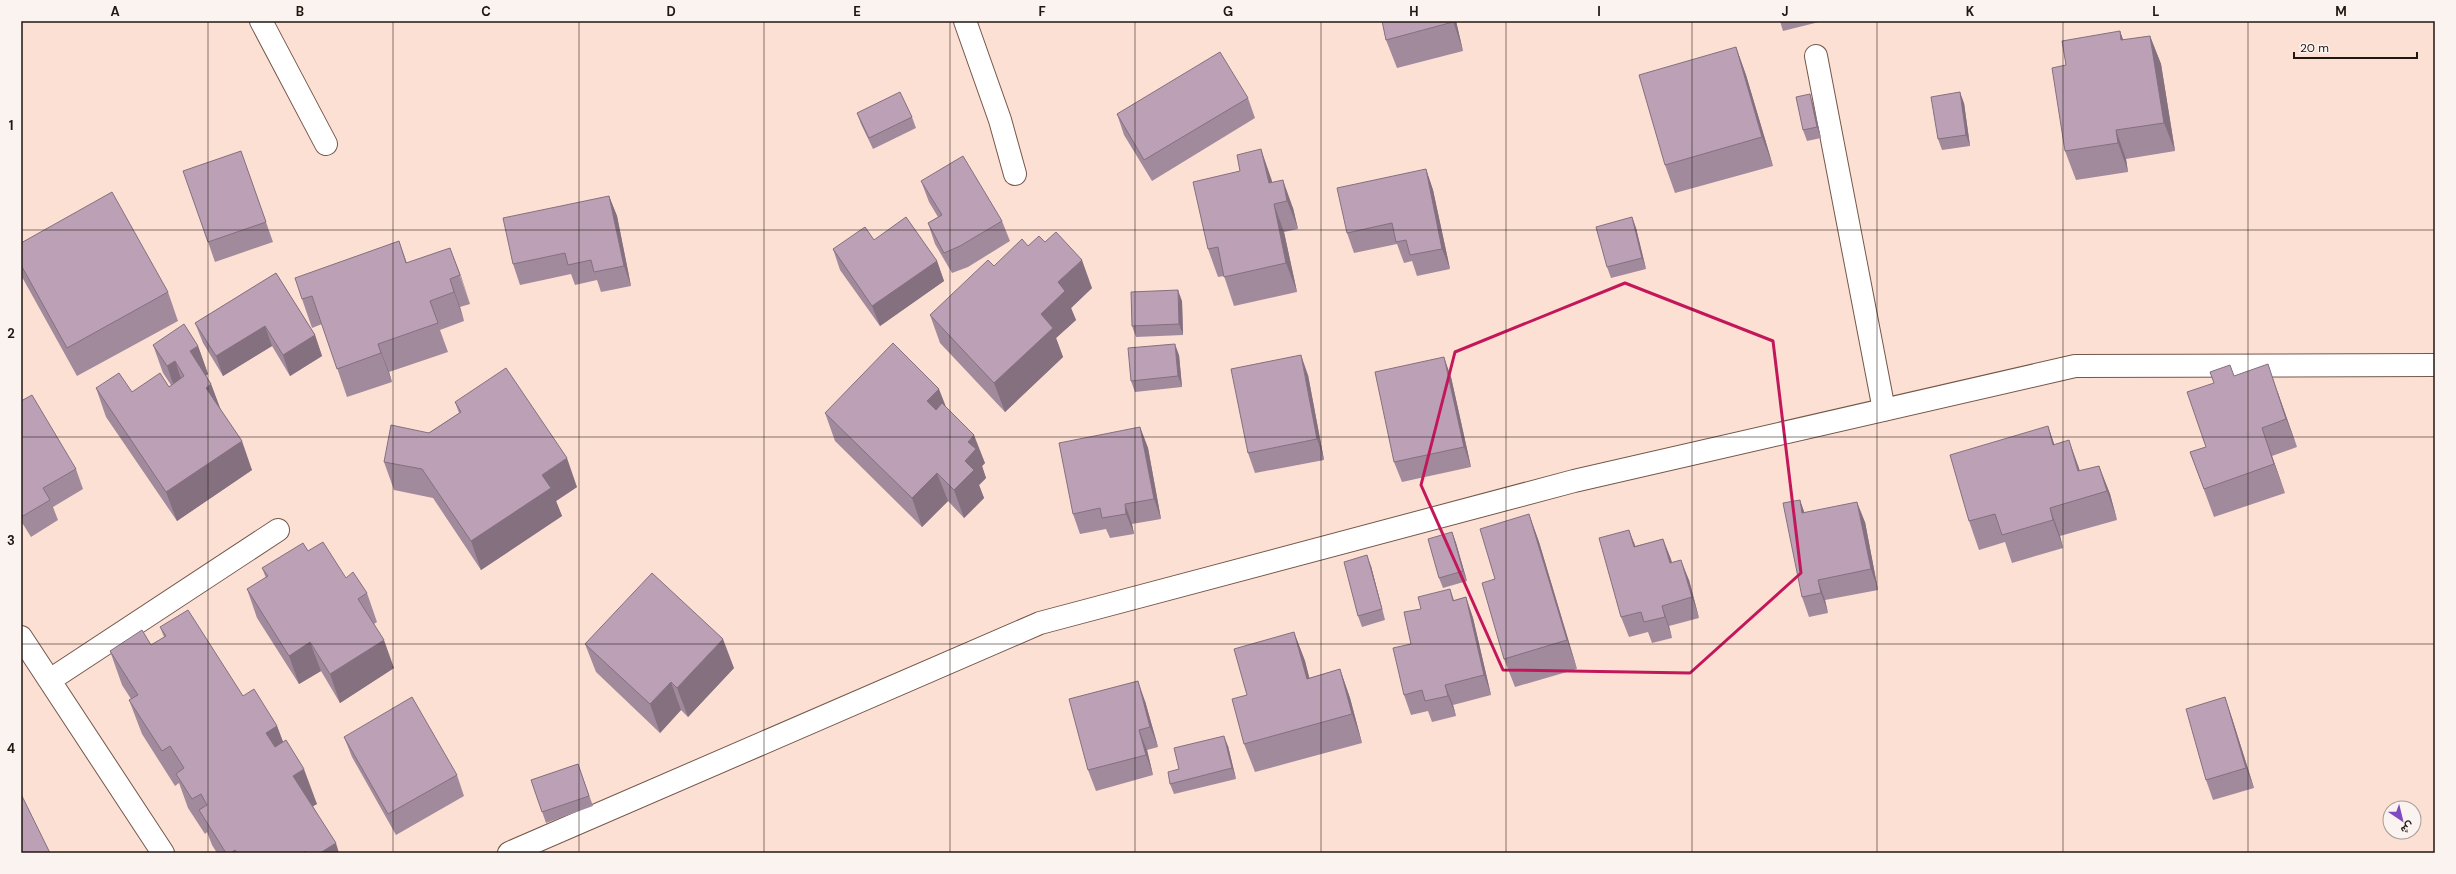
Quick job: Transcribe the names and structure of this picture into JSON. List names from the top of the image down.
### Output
{
  "scale_bar": "20 m",
  "north": "bottom right",
  "grid": {
    "columns": [
      "A",
      "B",
      "C",
      "D",
      "E",
      "F",
      "G",
      "H",
      "I",
      "J",
      "K",
      "L",
      "M"
    ],
    "rows": [
      "1",
      "2",
      "3",
      "4"
    ]
  }
}
